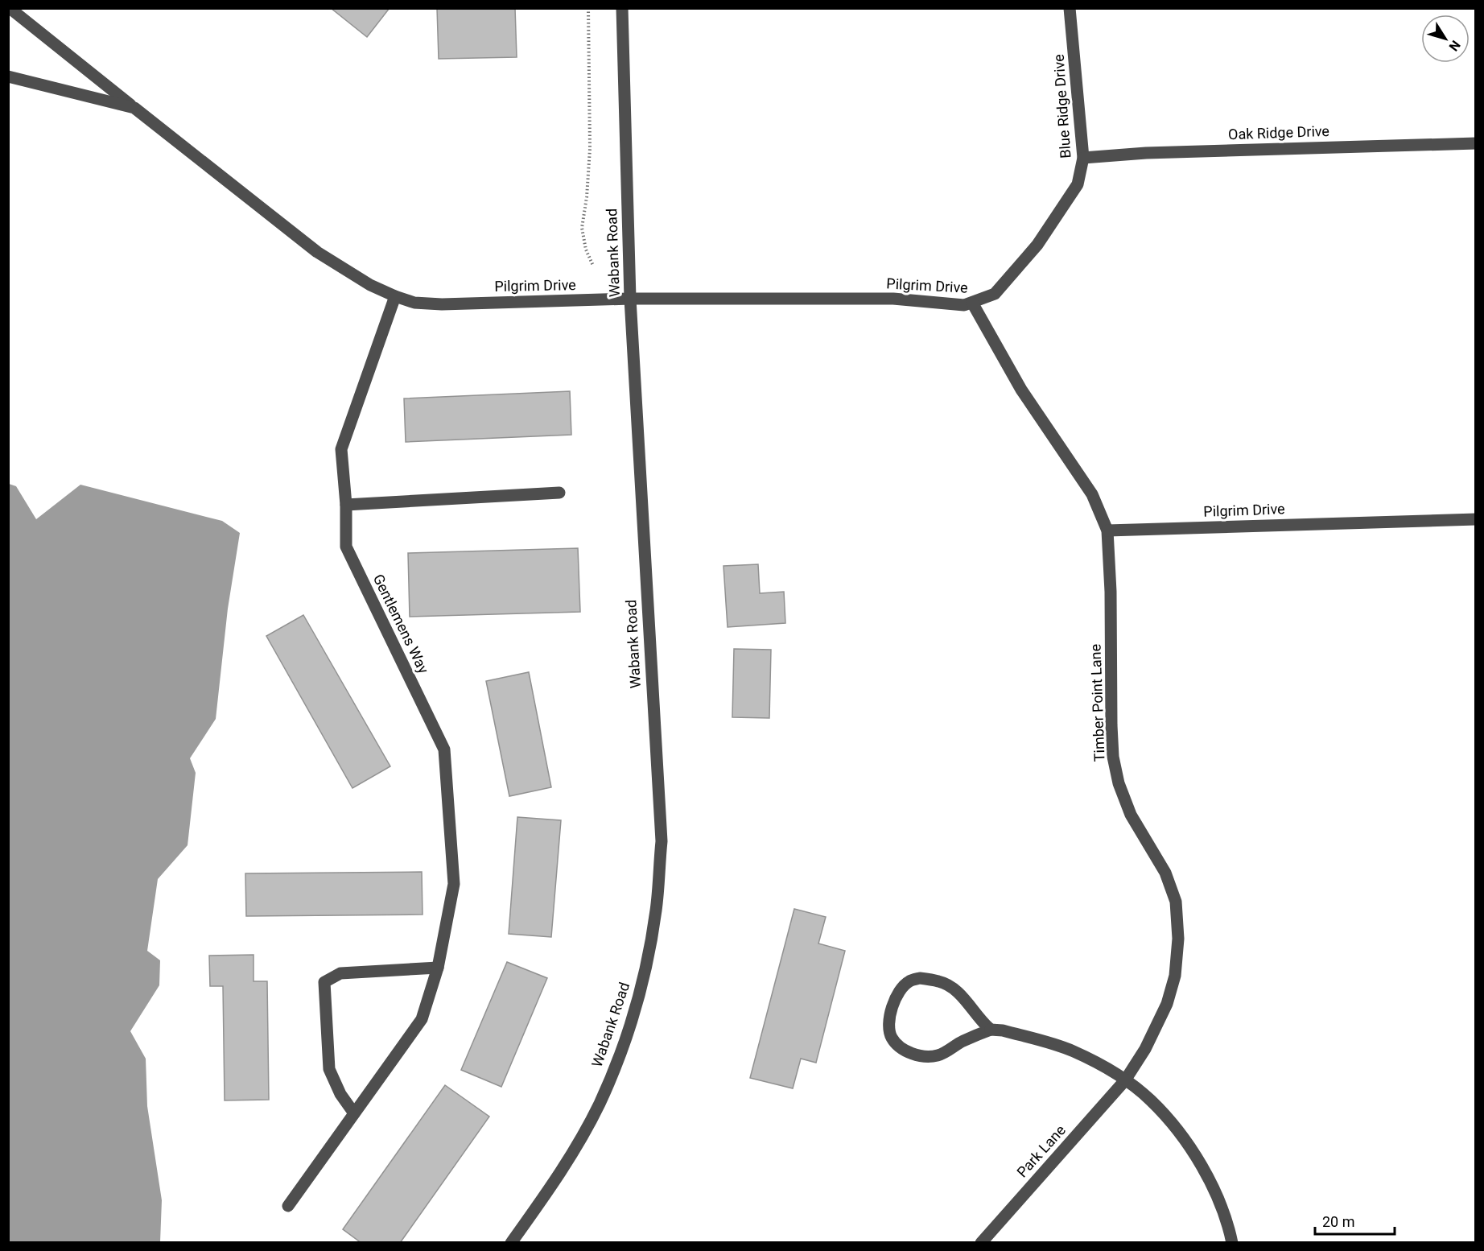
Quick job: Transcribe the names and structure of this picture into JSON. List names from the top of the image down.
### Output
{
  "streets": {
    "street": [
      "Blue Ridge Drive",
      "Oak Ridge Drive",
      "Wabank Road",
      "Pilgrim Drive",
      "Gentlemens Way",
      "Timber Point Lane",
      "Park Lane"
    ]
  },
  "crossings": [
    ["Blue Ridge Drive", "Oak Ridge Drive"],
    ["Blue Ridge Drive", "Pilgrim Drive"],
    ["Wabank Road", "Pilgrim Drive"],
    ["Pilgrim Drive", "Gentlemens Way"],
    ["Pilgrim Drive", "Timber Point Lane"],
    ["Timber Point Lane", "Park Lane"]
  ],
  "scale_bar": "20 m",
  "north": "bottom right"
}
